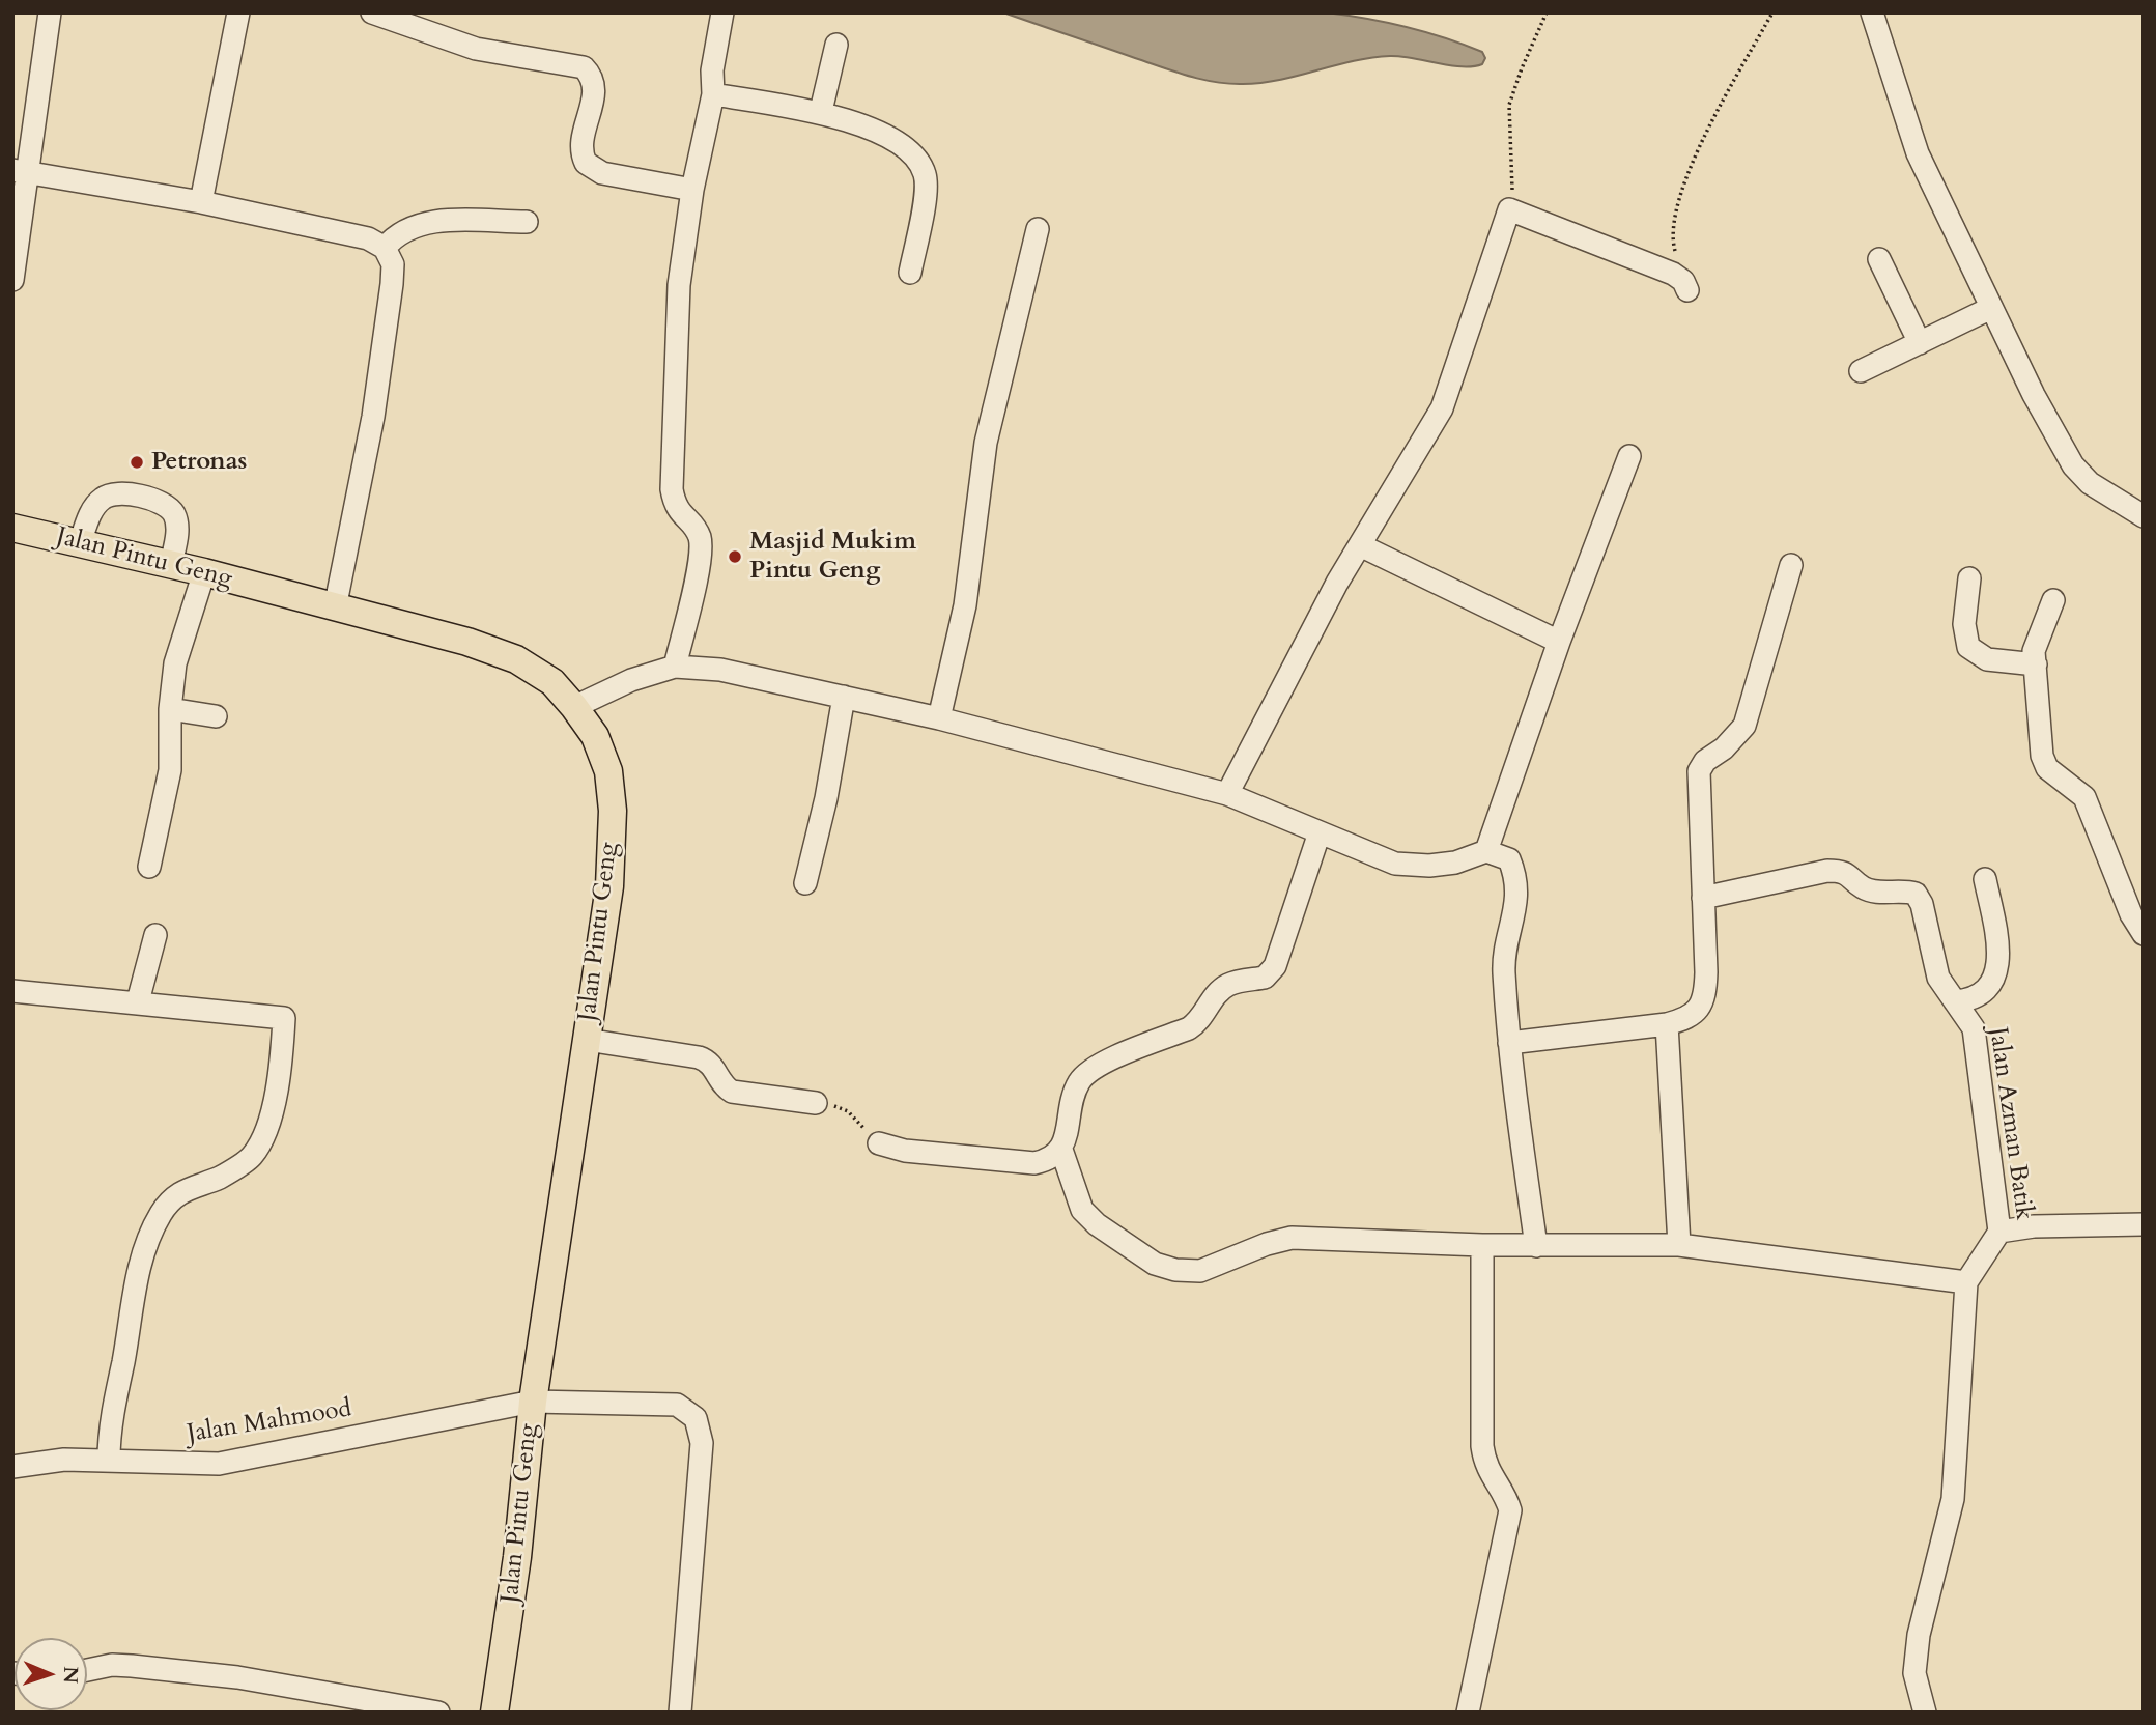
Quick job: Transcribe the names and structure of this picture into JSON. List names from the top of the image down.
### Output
{
  "streets": {
    "main road": ["Jalan Pintu Geng"],
    "street": ["Jalan Azman Batik", "Jalan Mahmood"]
  },
  "crossings": [
    ["Jalan Pintu Geng", "Jalan Mahmood"]
  ],
  "places": ["Petronas", "Masjid Mukim Pintu Geng"],
  "north": "right"
}
